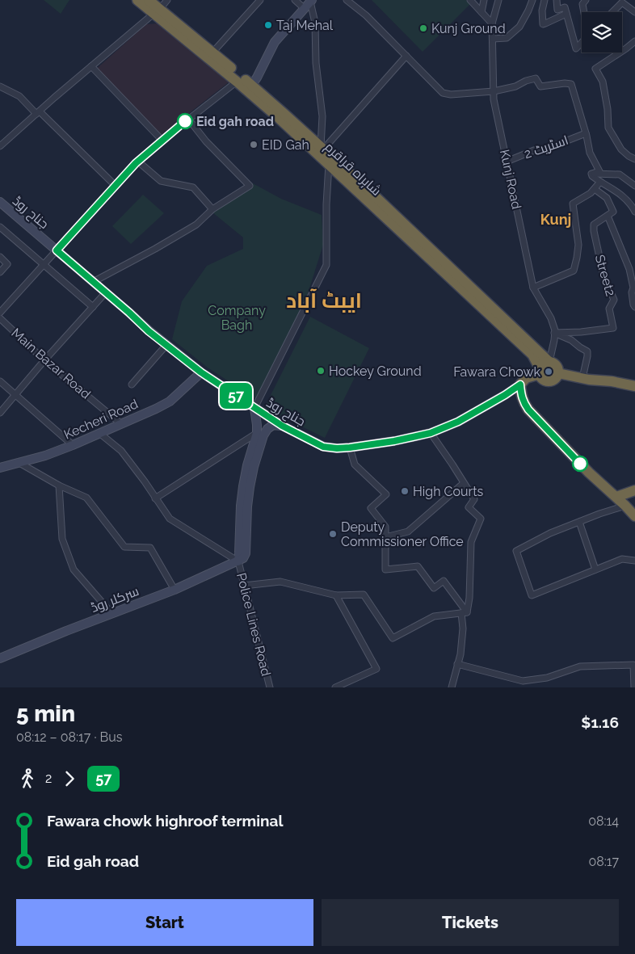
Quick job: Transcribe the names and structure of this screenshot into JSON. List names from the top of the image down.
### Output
{
  "streets": {
    "highway": ["شاہراہ قراقرم"],
    "main road": ["جناح روڈ", "Kecheri Road", "سرکلر روڈ"],
    "street": [
      "اسٹریٹ 2",
      "Kunj Road",
      "Street2",
      "Main Bazar Road",
      "Police Lines Road"
    ]
  },
  "crossings": [
    ["اسٹریٹ 2", "Kunj Road"],
    ["شاہراہ قراقرم", "Kunj Road"],
    ["Kunj Road", "Street2"],
    ["جناح روڈ", "Kecheri Road"],
    ["Main Bazar Road", "Kecheri Road"],
    ["سرکلر روڈ", "Police Lines Road"]
  ],
  "districts": ["Kunj", "ایبٹ آباد"],
  "parks": ["Company Bagh"],
  "places": [
    "Taj Mehal",
    "Kunj Ground",
    "Eid gah road",
    "EID Gah",
    "Hockey Ground",
    "Fawara Chowk",
    "High Courts",
    "Deputy Commissioner Office"
  ],
  "lines": ["bus line 57"],
  "page": {
    "on_map": "57",
    "heading": ["5 min", "08:12 – 08:17 · Bus", "$1.16"],
    "legs": ["2", "57"],
    "list": [
      {
        "name": "Fawara chowk highroof terminal",
        "value": "08:14"
      },
      {
        "name": "Eid gah road",
        "value": "08:17"
      }
    ],
    "buttons": ["Start", "Tickets"]
  }
}
